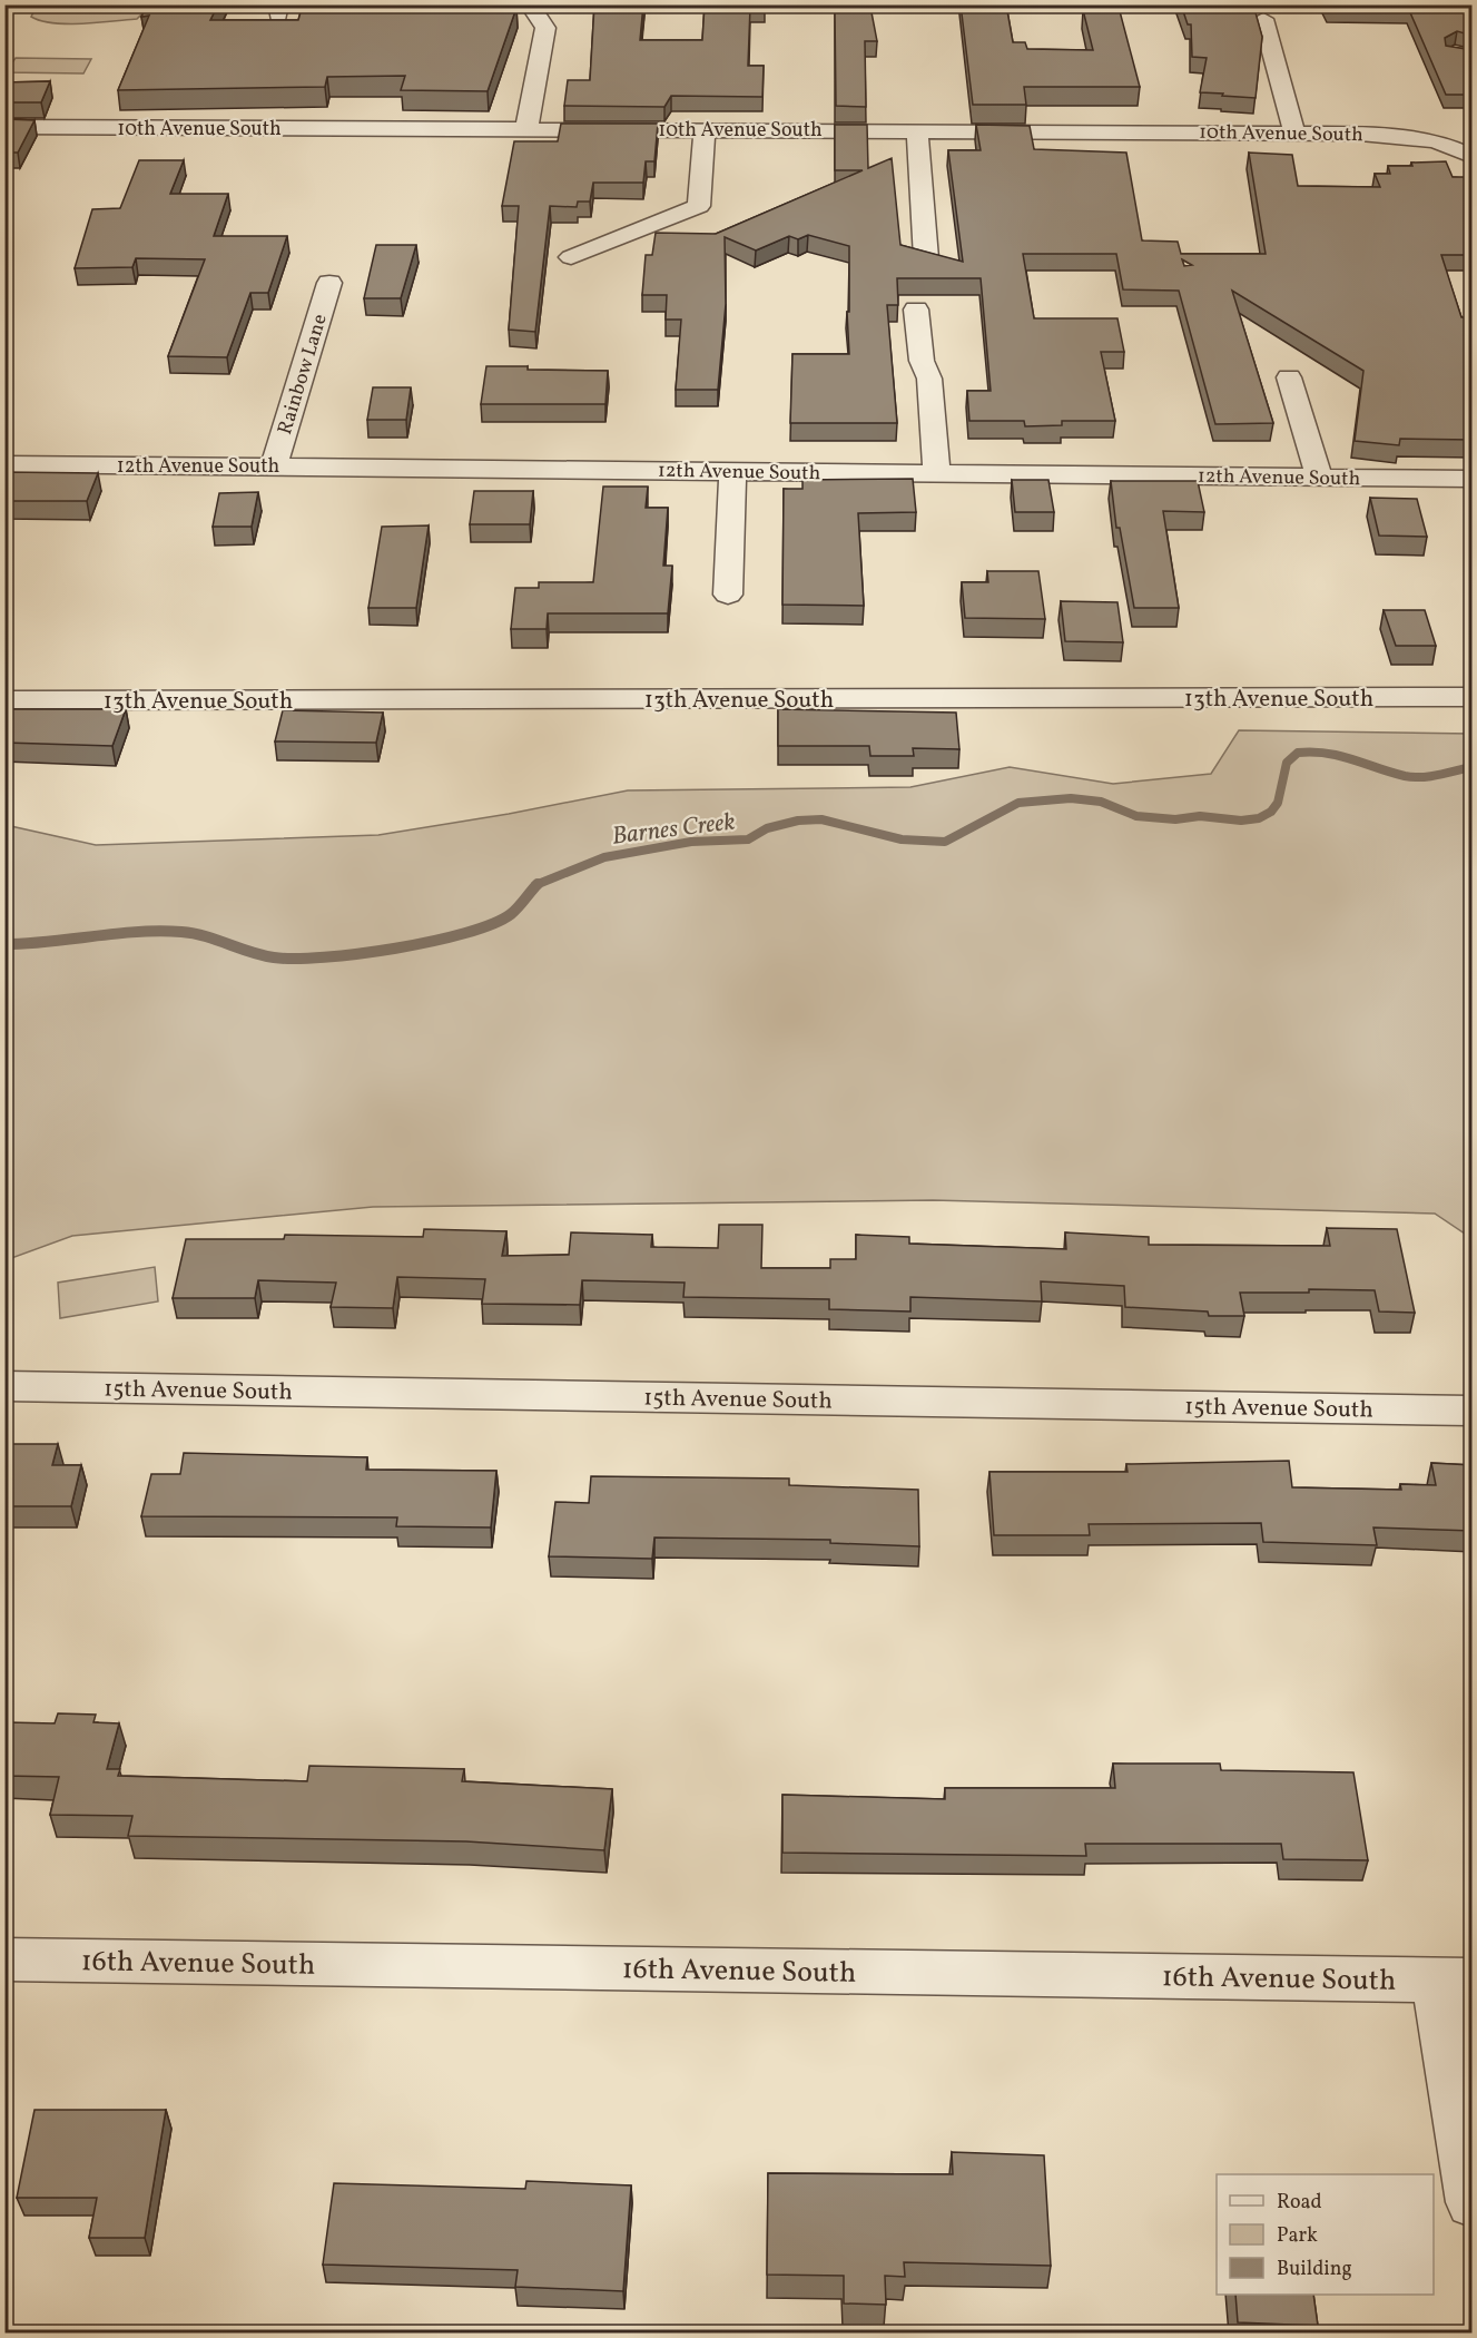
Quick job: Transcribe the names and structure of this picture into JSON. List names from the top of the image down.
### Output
{
  "streets": {
    "street": [
      "10th Avenue South",
      "Rainbow Lane",
      "12th Avenue South",
      "13th Avenue South",
      "15th Avenue South",
      "16th Avenue South"
    ]
  },
  "crossings": [
    ["Rainbow Lane", "12th Avenue South"]
  ],
  "water": ["Barnes Creek"],
  "legend": ["Road", "Park", "Building"]
}
